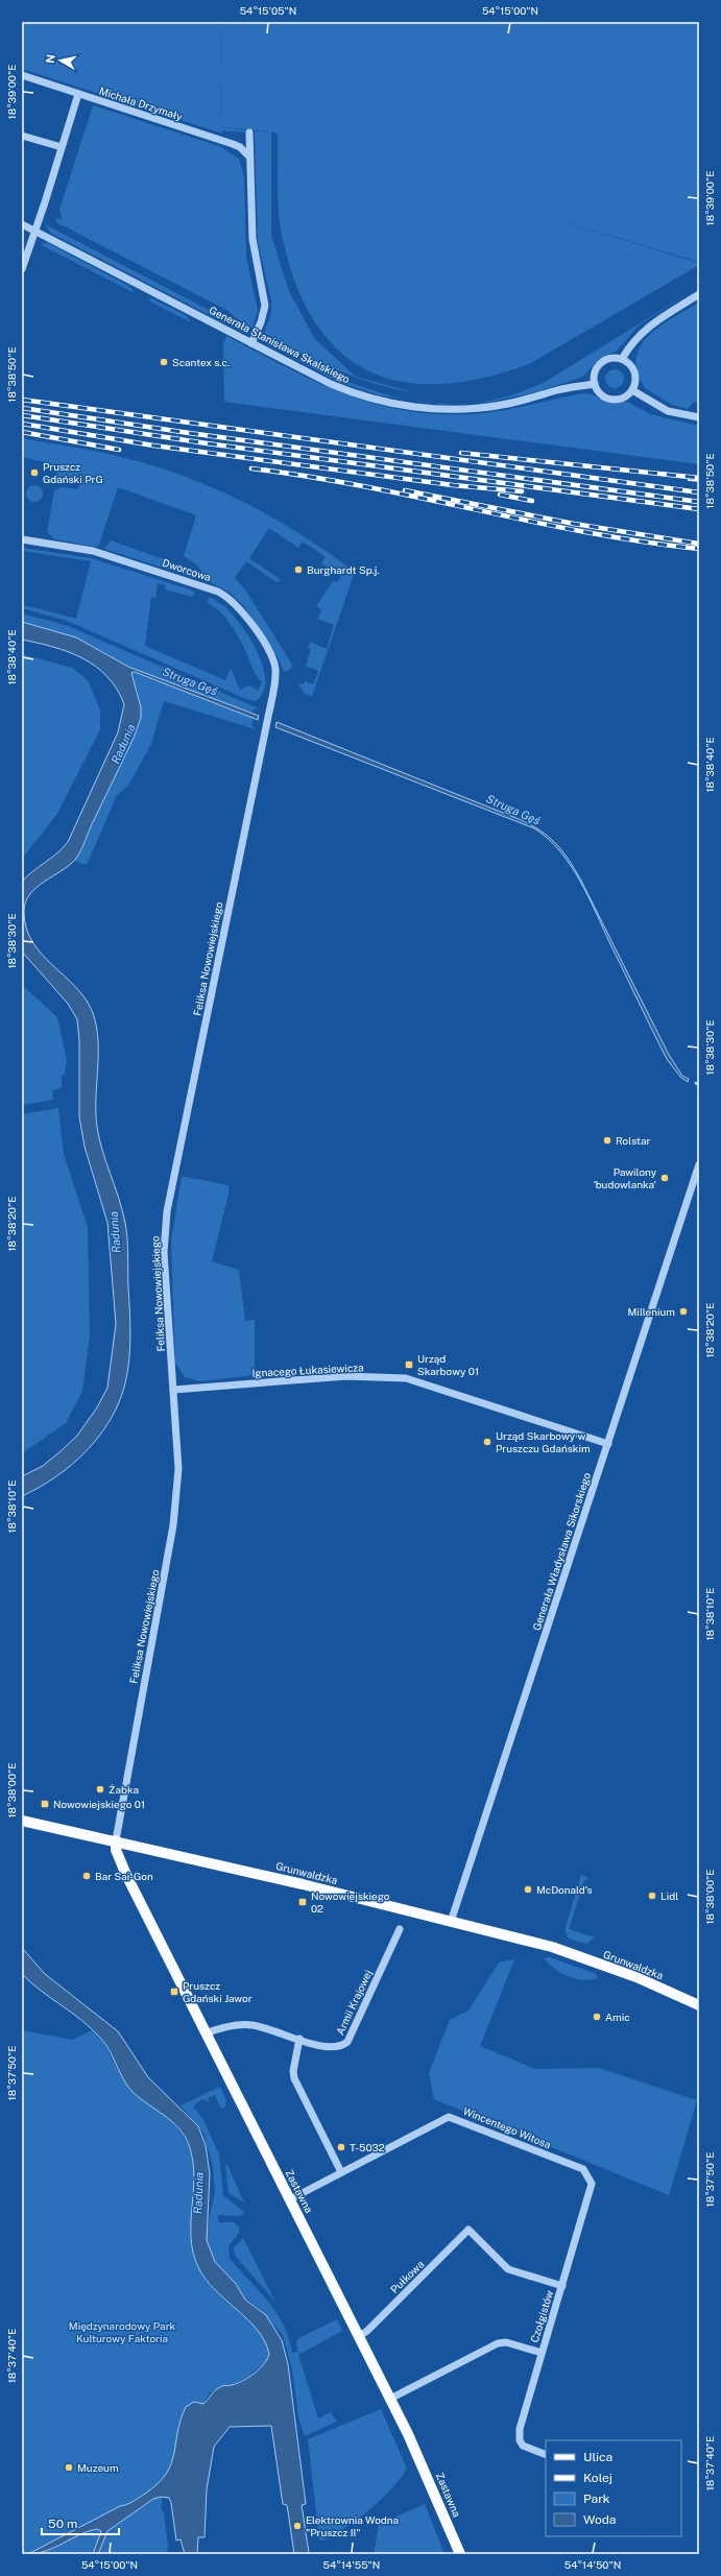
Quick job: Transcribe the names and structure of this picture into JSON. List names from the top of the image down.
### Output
{
  "streets": {
    "main road": ["Grunwaldzka", "Zastawna"],
    "street": [
      "Michała Drzymały",
      "Generała Stanisława Skalskiego",
      "Dworcowa",
      "Feliksa Nowowiejskiego",
      "Ignacego Łukasiewicza",
      "Generała Władysława Sikorskiego",
      "Armii Krajowej",
      "Wincentego Witosa",
      "Pułkowa",
      "Czołgistów"
    ]
  },
  "crossings": [
    ["Dworcowa", "Feliksa Nowowiejskiego"],
    ["Feliksa Nowowiejskiego", "Ignacego Łukasiewicza"],
    ["Feliksa Nowowiejskiego", "Grunwaldzka"],
    ["Feliksa Nowowiejskiego", "Zastawna"],
    ["Ignacego Łukasiewicza", "Generała Władysława Sikorskiego"],
    ["Generała Władysława Sikorskiego", "Grunwaldzka"],
    ["Grunwaldzka", "Zastawna"],
    ["Armii Krajowej", "Zastawna"],
    ["Wincentego Witosa", "Zastawna"],
    ["Wincentego Witosa", "Czołgistów"],
    ["Zastawna", "Pułkowa"],
    ["Pułkowa", "Czołgistów"]
  ],
  "water": ["Struga Gęś", "Radunia"],
  "parks": ["Międzynarodowy Park Kulturowy Faktoria"],
  "places": {
    "other": [
      "Scantex s.c.",
      "Pruszcz Gdański PrG",
      "Burghardt Sp.j.",
      "Rolstar",
      "Pawilony 'budowlanka'",
      "Millenium",
      "Urząd Skarbowy w Pruszczu Gdańskim",
      "Żabka",
      "Bar Sai-Gon",
      "McDonald's",
      "Lidl",
      "Amic",
      "T-5032",
      "Muzeum",
      "Elektrownia Wodna \"Pruszcz II\""
    ],
    "transit": [
      "Urząd Skarbowy 01",
      "Nowowiejskiego 01",
      "Nowowiejskiego 02",
      "Pruszcz Gdański Jawor"
    ]
  },
  "legend": [
    "Ulica",
    "Kolej",
    "Park",
    "Woda"
  ],
  "scale_bar": "50 m",
  "north": "left",
  "coordinates": [
    "54°15'05\"N",
    "54°15'00\"N",
    "18°39'00\"E",
    "18°38'50\"E",
    "18°38'40\"E",
    "18°38'30\"E",
    "18°38'20\"E",
    "18°38'10\"E",
    "18°38'00\"E",
    "18°37'50\"E",
    "18°37'40\"E",
    "54°14'55\"N",
    "54°14'50\"N"
  ]
}
